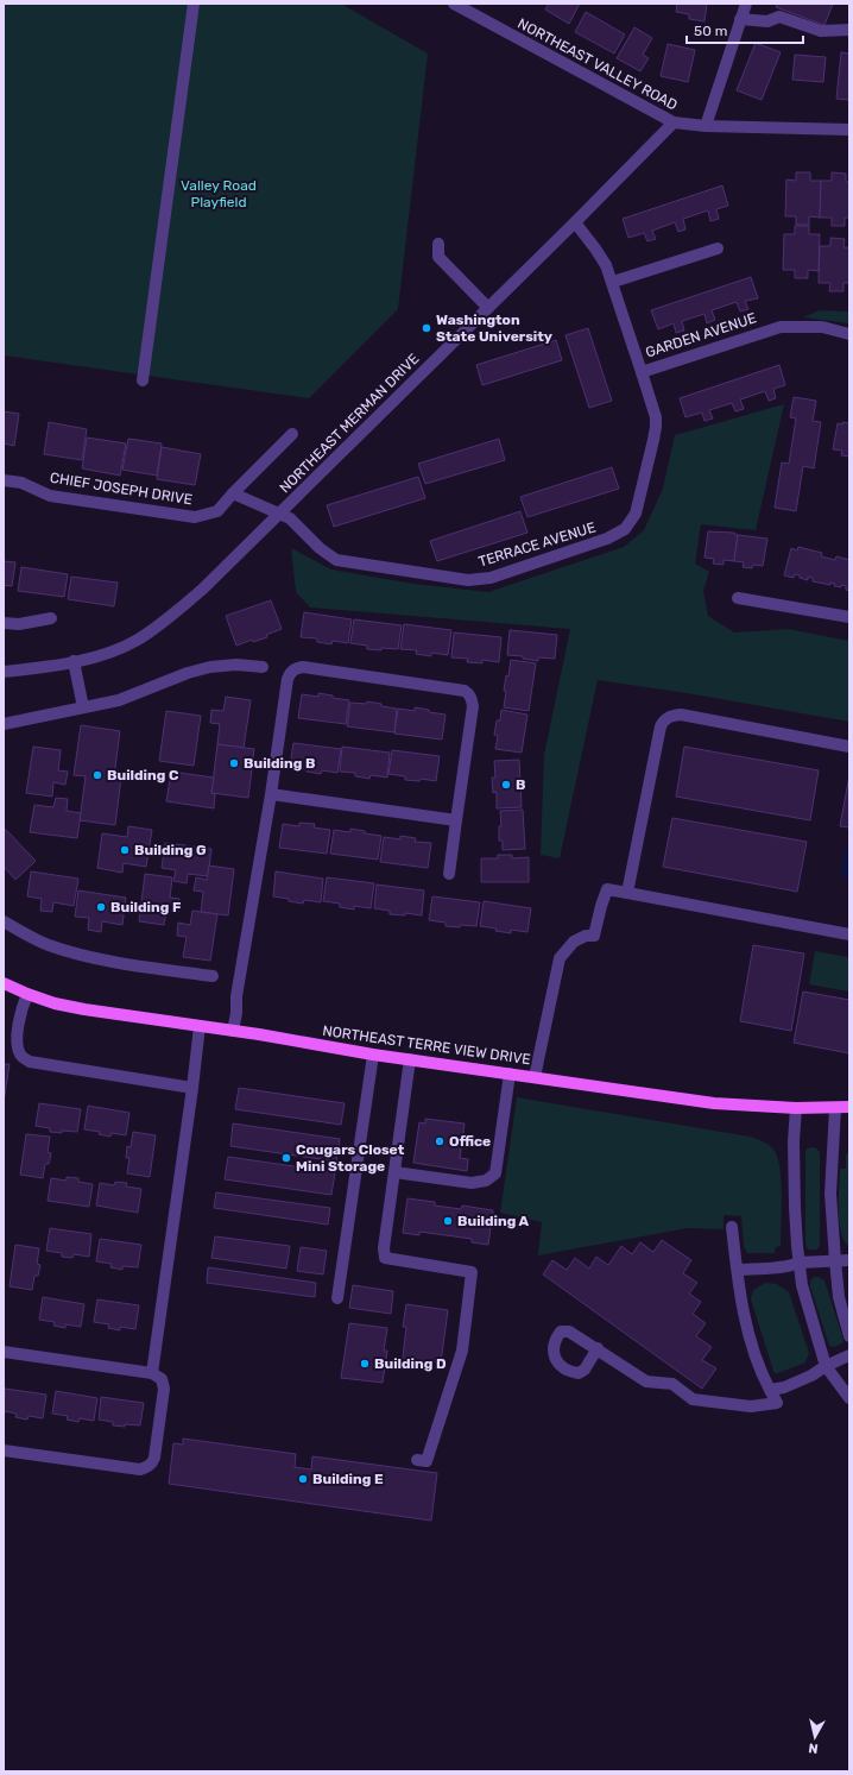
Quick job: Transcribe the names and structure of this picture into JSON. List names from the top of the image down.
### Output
{
  "streets": {
    "main road": ["NORTHEAST TERRE VIEW DRIVE"],
    "street": [
      "NORTHEAST VALLEY ROAD",
      "GARDEN AVENUE",
      "NORTHEAST MERMAN DRIVE",
      "CHIEF JOSEPH DRIVE",
      "TERRACE AVENUE"
    ]
  },
  "crossings": [
    ["NORTHEAST VALLEY ROAD", "NORTHEAST MERMAN DRIVE"],
    ["GARDEN AVENUE", "NORTHEAST MERMAN DRIVE"],
    ["GARDEN AVENUE", "TERRACE AVENUE"],
    ["NORTHEAST MERMAN DRIVE", "TERRACE AVENUE"]
  ],
  "parks": ["Valley Road Playfield"],
  "places": [
    "Washington State University",
    "Building B",
    "Building C",
    "B",
    "Building G",
    "Building F",
    "Office",
    "Cougars Closet Mini Storage",
    "Building A",
    "Building D",
    "Building E"
  ],
  "scale_bar": "50 m",
  "north": "bottom"
}
